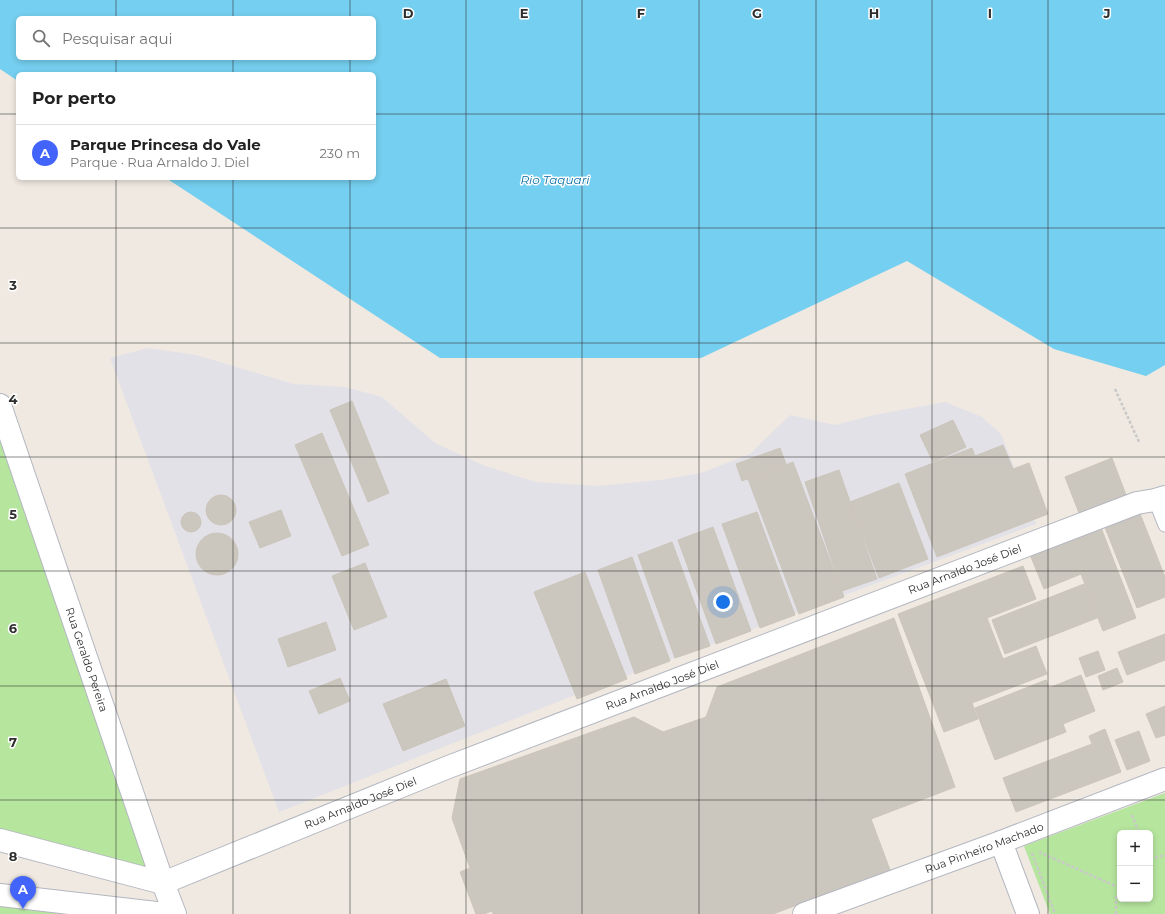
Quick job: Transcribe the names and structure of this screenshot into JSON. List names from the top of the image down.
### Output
{
  "streets": {
    "street": ["Rua Arnaldo José Diel", "Rua Geraldo Pereira", "Rua Pinheiro Machado"]
  },
  "crossings": [
    ["Rua Arnaldo José Diel", "Rua Geraldo Pereira"]
  ],
  "water": ["Rio Taquari"],
  "page": {
    "search": "Pesquisar aqui",
    "heading": "Por perto",
    "list": [
      {
        "mark": "A",
        "name": "Parque Princesa do Vale",
        "note": "Parque · Rua Arnaldo J. Diel",
        "value": "230 m"
      }
    ],
    "map_buttons": ["+", "−"],
    "pins": "A"
  },
  "grid": {
    "columns": [
      "D",
      "E",
      "F",
      "G",
      "H",
      "I",
      "J"
    ],
    "rows": [
      "3",
      "4",
      "5",
      "6",
      "7",
      "8"
    ]
  }
}
